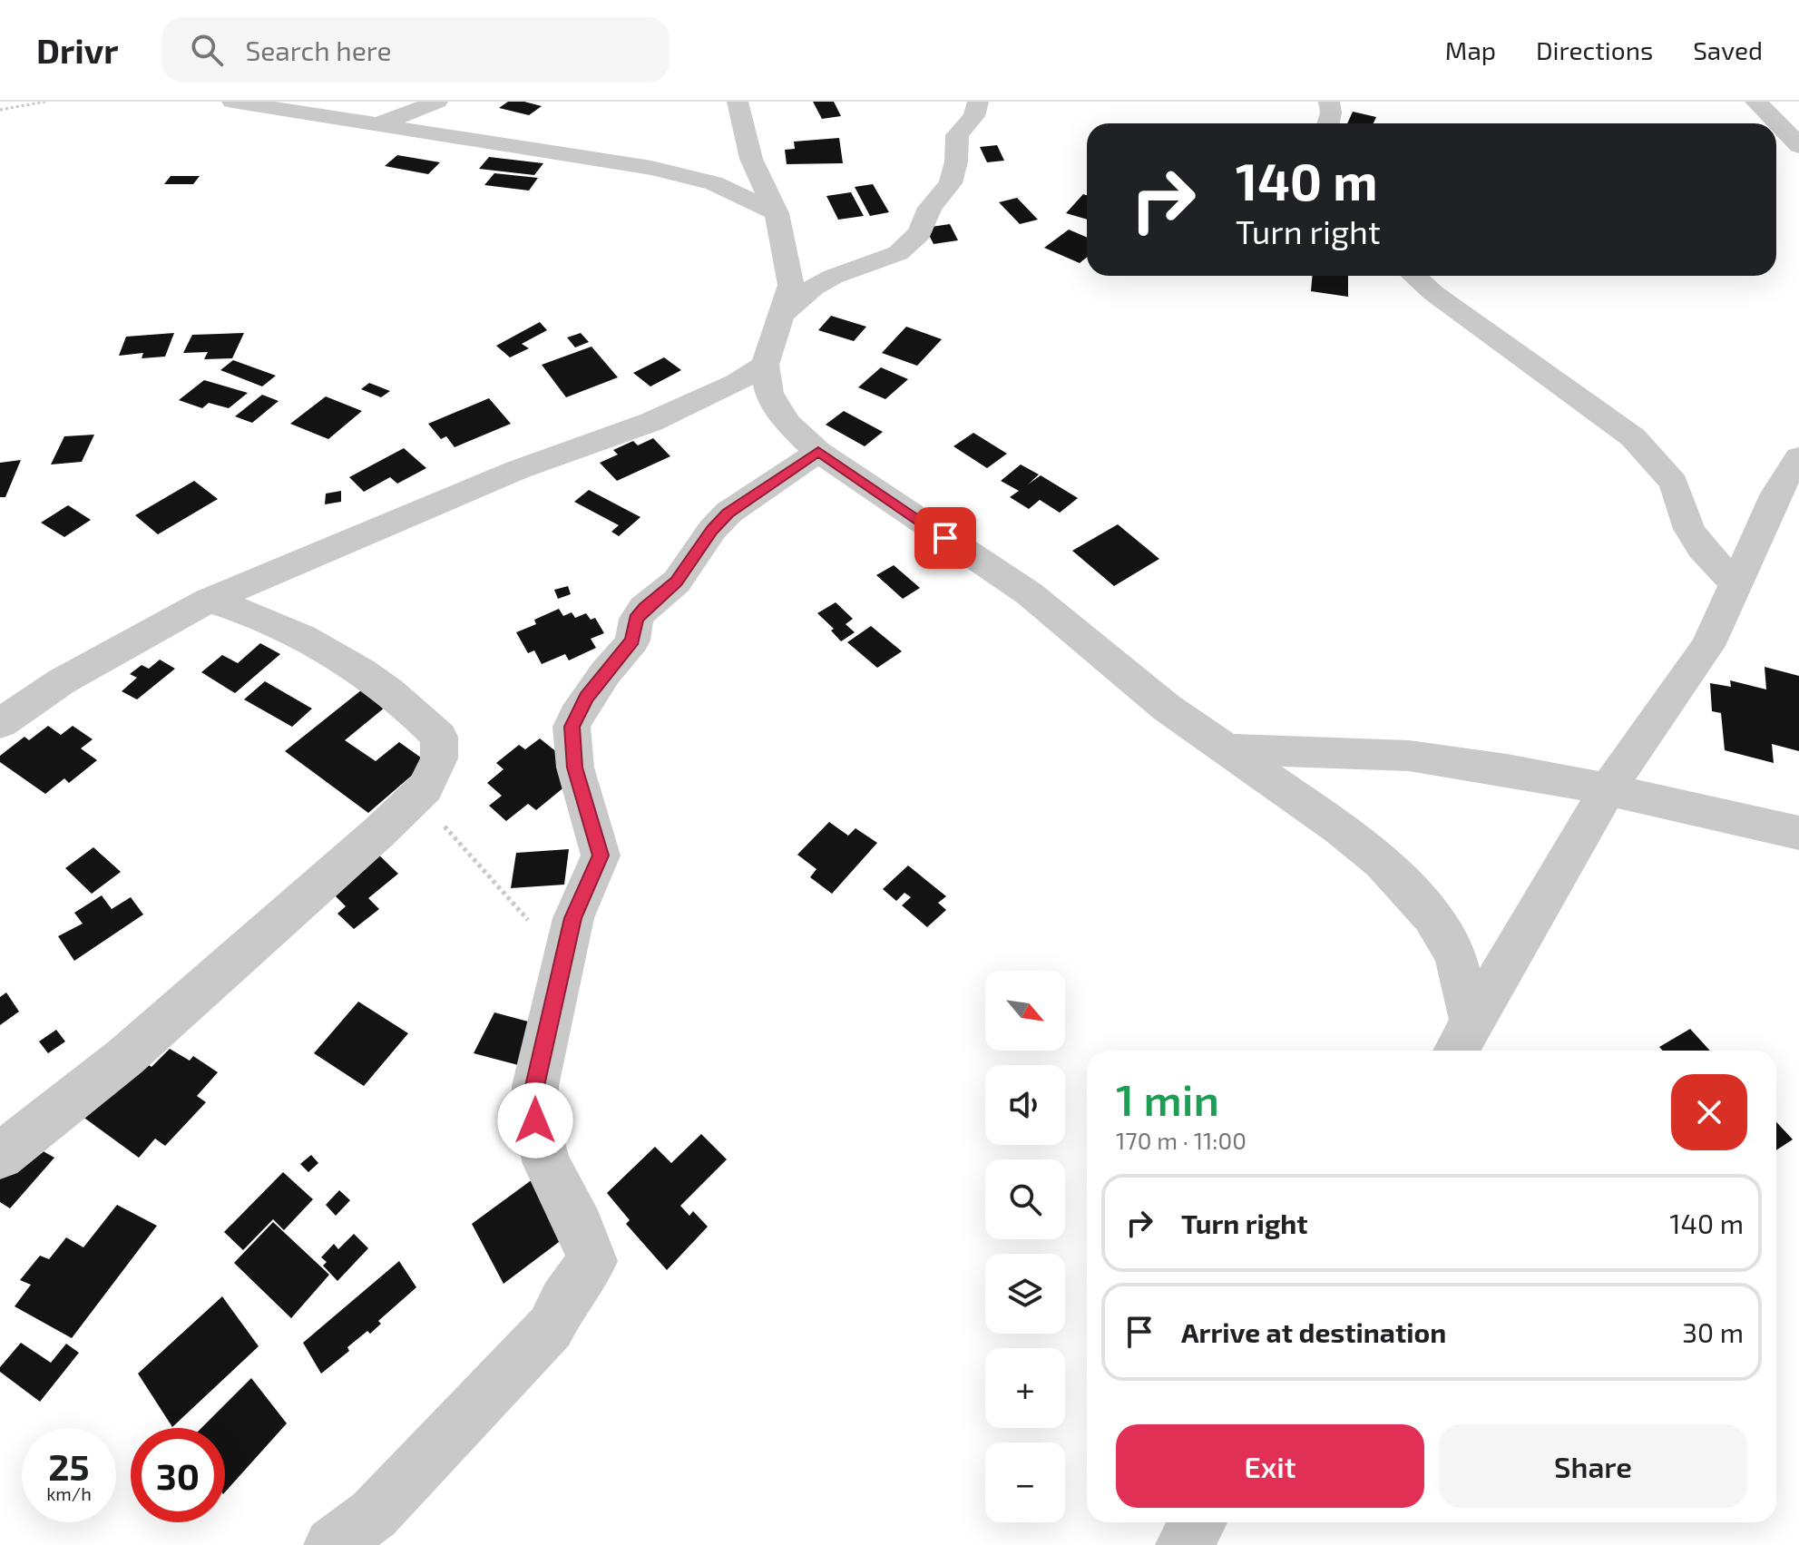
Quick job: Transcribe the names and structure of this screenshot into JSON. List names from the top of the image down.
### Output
{
  "north": "bottom right",
  "page": {
    "header": "Drivr",
    "search": "Search here",
    "nav": ["Map", "Directions", "Saved"],
    "turn": ["140 m", "Turn right"],
    "map_buttons": ["+", "−"],
    "heading": ["1 min", "170 m · 11:00"],
    "list": [
      {
        "name": "Turn right",
        "value": "140 m"
      },
      {
        "name": "Arrive at destination",
        "value": "30 m"
      }
    ],
    "buttons": ["Exit", "Share"],
    "speed": "25 km/h",
    "limit": "30"
  }
}
